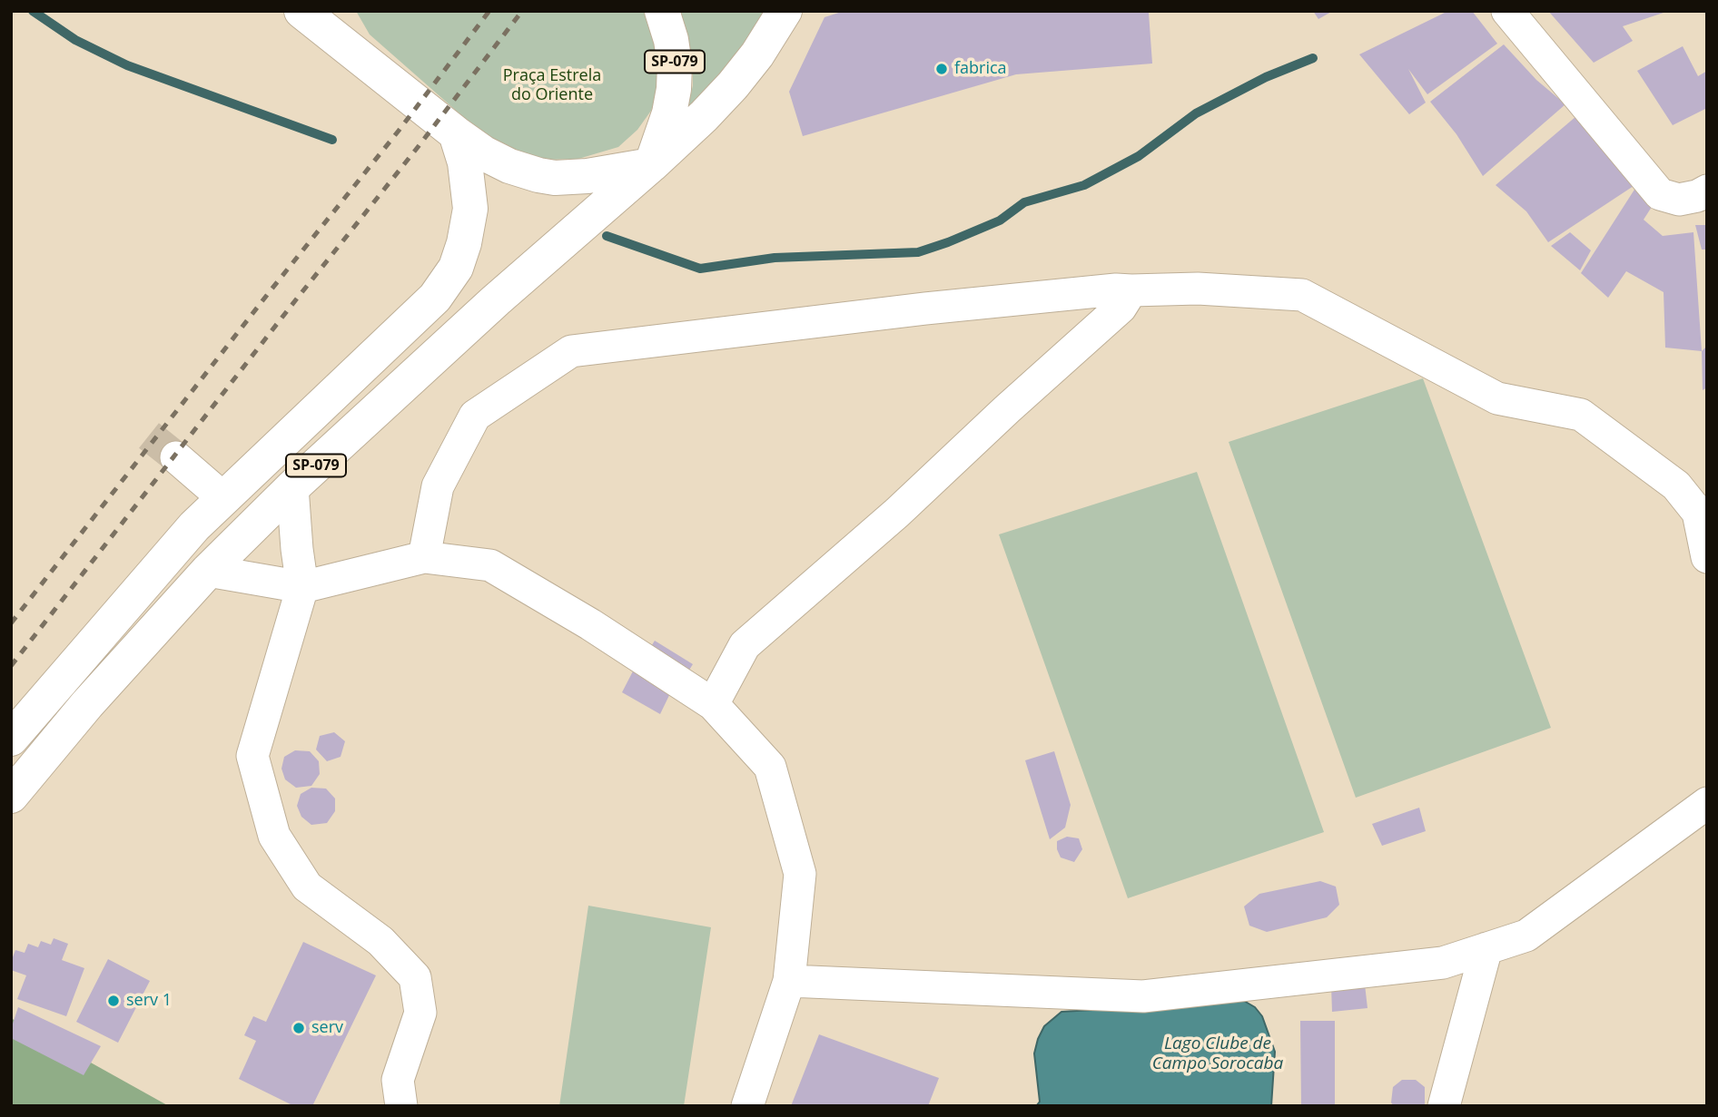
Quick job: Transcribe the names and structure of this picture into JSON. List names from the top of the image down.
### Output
{
  "streets": {
    "main road": ["SP-079"]
  },
  "water": ["Lago Clube de Campo Sorocaba"],
  "parks": ["Praça Estrela do Oriente"],
  "places": ["fabrica", "serv 1", "serv"]
}
